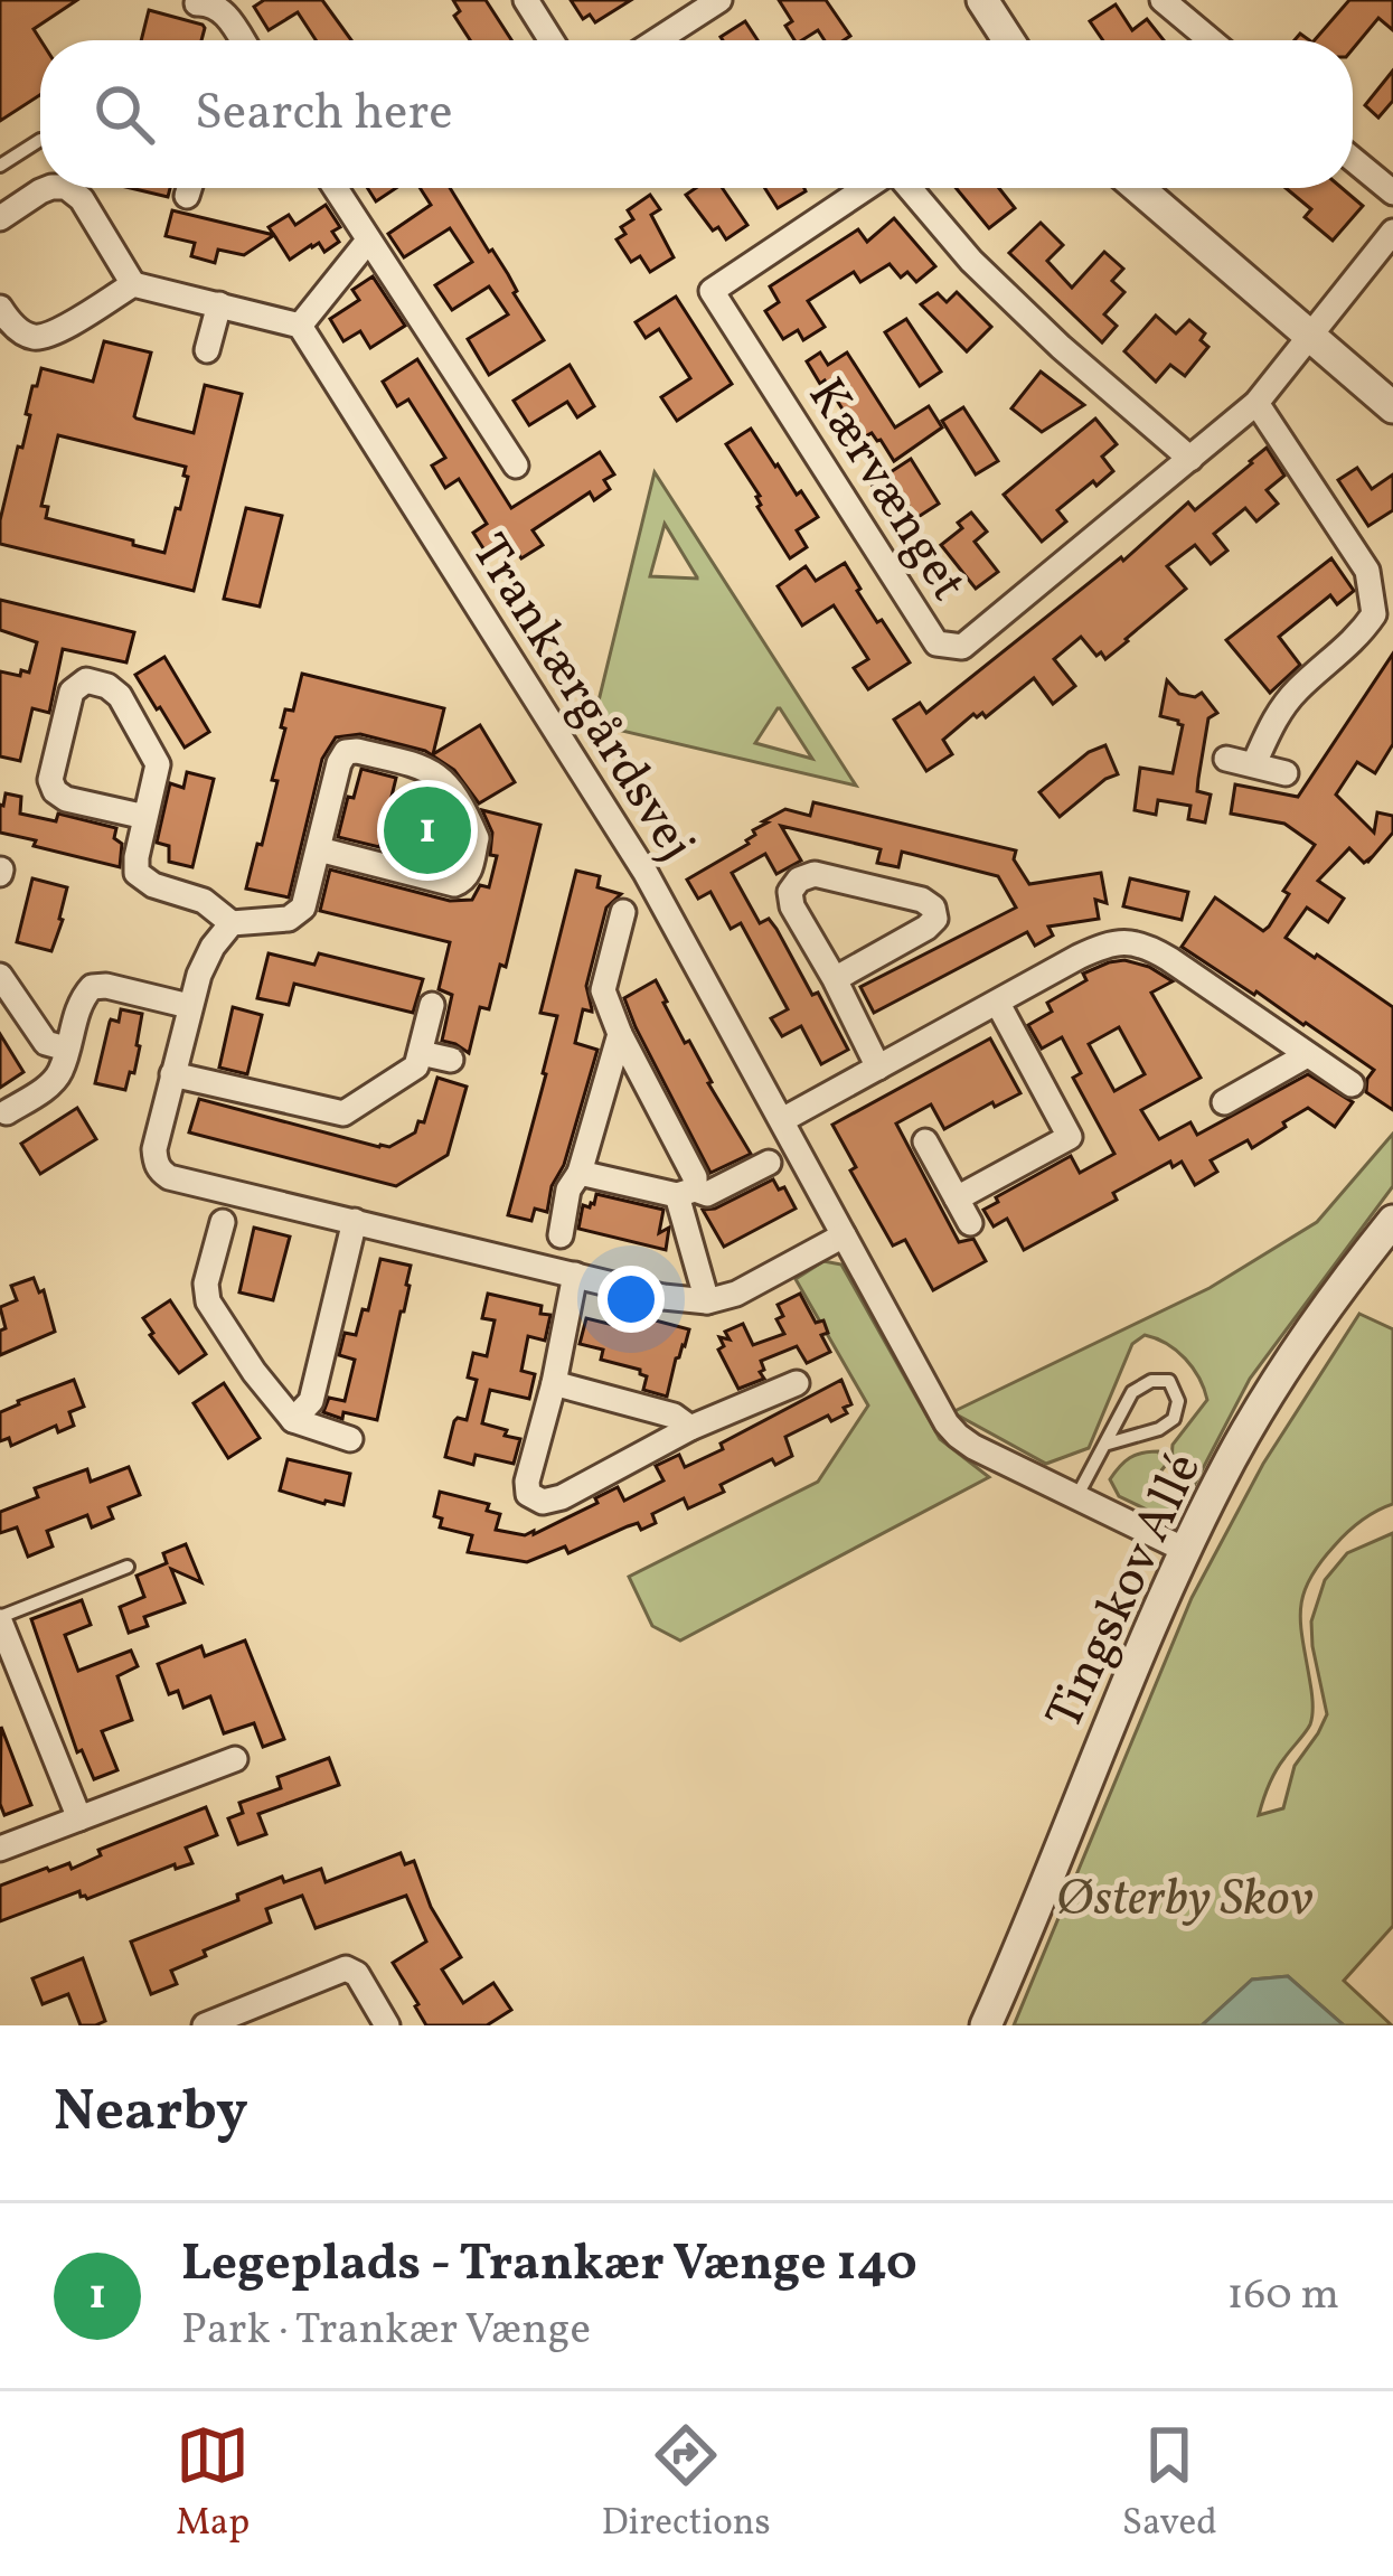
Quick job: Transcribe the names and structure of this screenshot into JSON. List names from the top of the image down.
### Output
{
  "streets": {
    "street": ["Kærvænget", "Trankærgårdsvej", "Tingskov Allé"]
  },
  "crossings": [
    ["Trankærgårdsvej", "Tingskov Allé"]
  ],
  "parks": ["Østerby Skov"],
  "page": {
    "search": "Search here",
    "pins": "1",
    "heading": "Nearby",
    "list": [
      {
        "mark": "1",
        "name": "Legeplads - Trankær Vænge 140",
        "note": "Park · Trankær Vænge",
        "value": "160 m"
      }
    ],
    "nav": ["Map", "Directions", "Saved"]
  }
}
